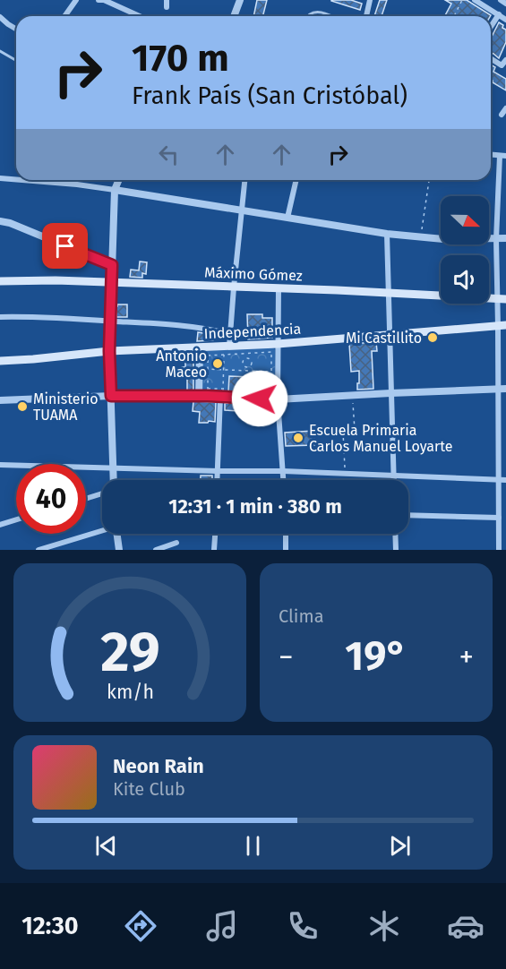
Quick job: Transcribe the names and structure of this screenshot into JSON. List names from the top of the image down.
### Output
{
  "streets": {
    "main road": ["Máximo Gómez", "Independencia"]
  },
  "places": [
    "Mi Castillito",
    "Antonio Maceo",
    "Ministerio TUAMA",
    "Escuela Primaria Carlos Manuel Loyarte"
  ],
  "north": "right",
  "page": {
    "turn": ["170 m", "Frank País (San Cristóbal)"],
    "limit": "40",
    "trip": "12:31 · 1 min · 380 m",
    "tile": "Clima",
    "heat": ["−", "19°", "+"],
    "song": ["Neon Rain", "Kite Club"],
    "tabs": "12:30",
    "gauge": ["29", "km/h"]
  }
}
